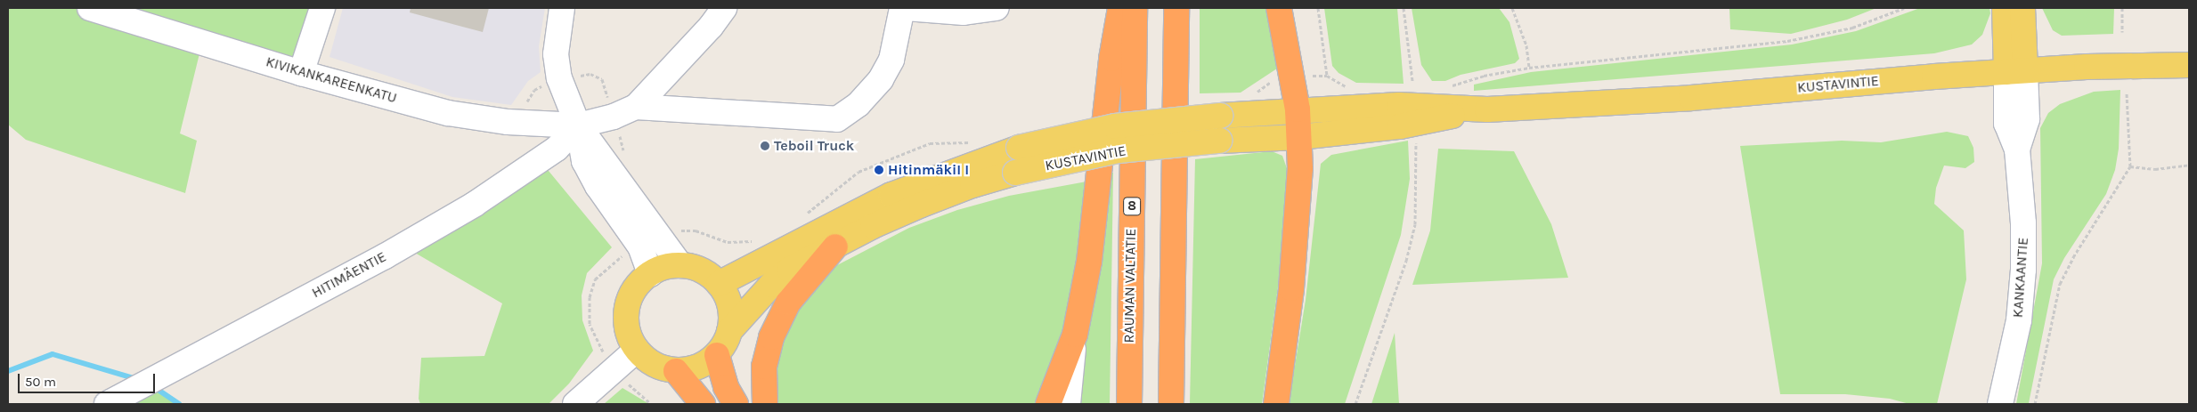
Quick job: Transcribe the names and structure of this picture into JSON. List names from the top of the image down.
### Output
{
  "streets": {
    "highway": ["8", "RAUMAN VALTATIE"],
    "main road": ["KUSTAVINTIE"],
    "street": ["KIVIKANKAREENKATU", "HITIMÄENTIE", "KANKAANTIE"]
  },
  "crossings": [
    ["KIVIKANKAREENKATU", "HITIMÄENTIE"],
    ["KUSTAVINTIE", "KANKAANTIE"]
  ],
  "places": ["Teboil Truck", "HitinmäkiI I"],
  "scale_bar": "50 m"
}
